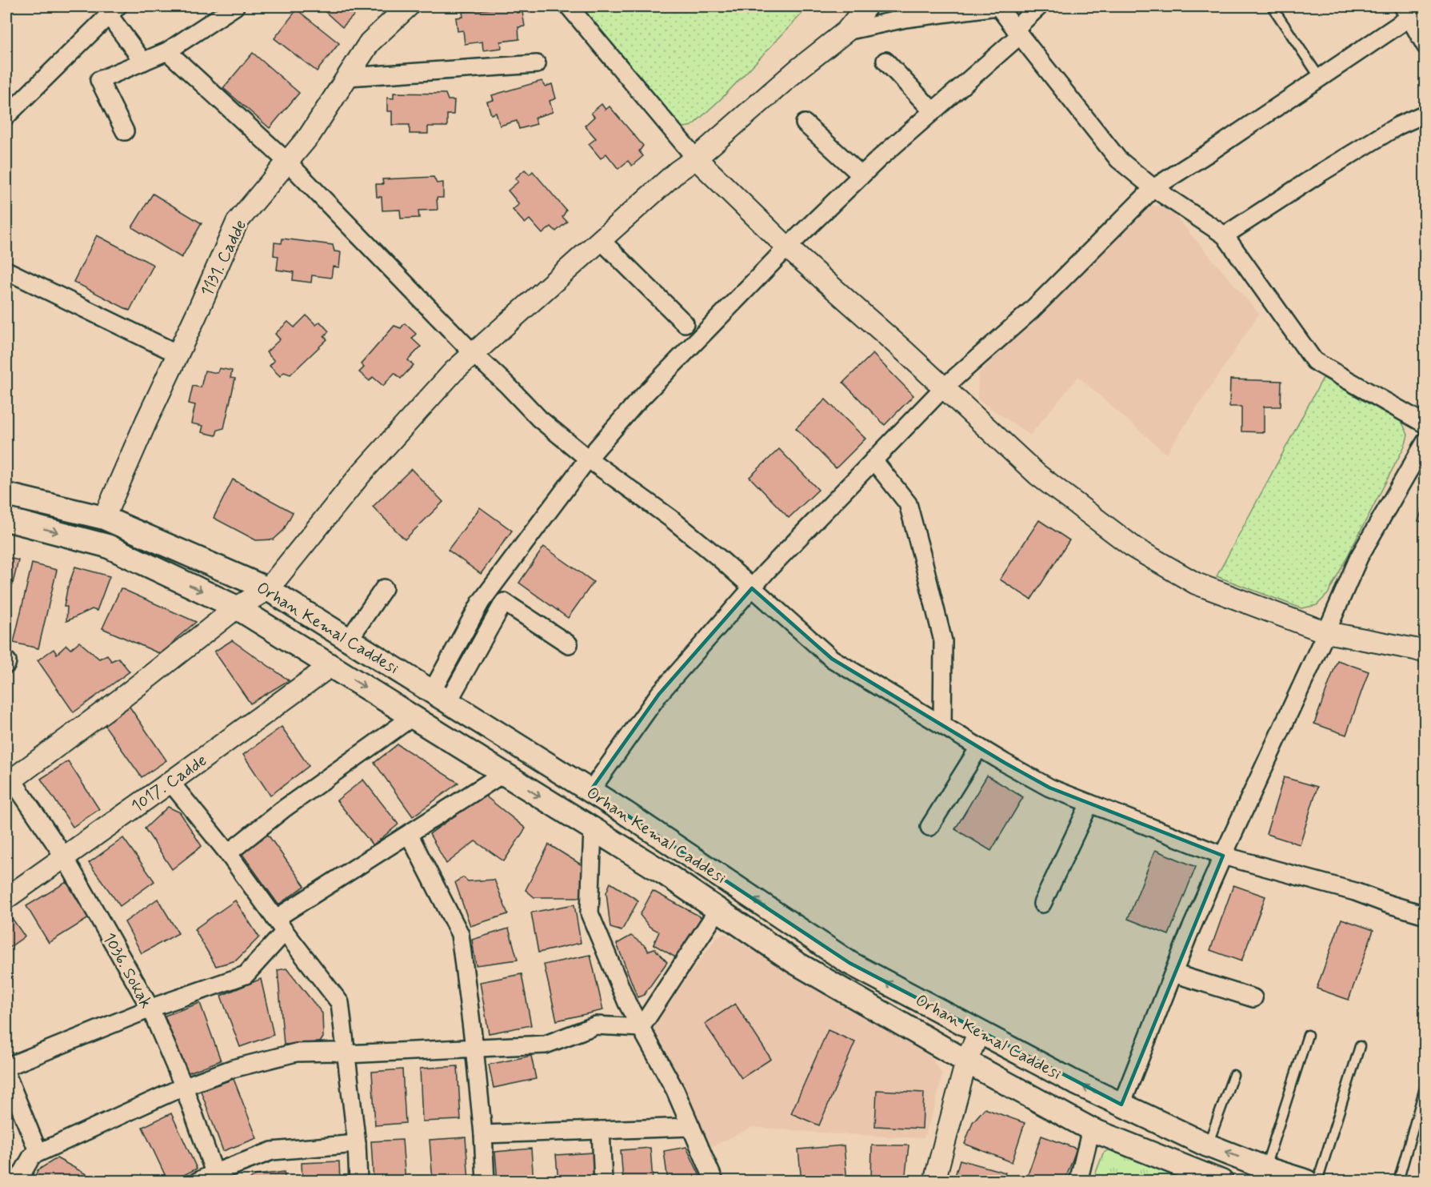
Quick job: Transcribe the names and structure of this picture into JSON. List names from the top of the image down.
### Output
{
  "streets": {
    "main road": ["Orhan Kemal Caddesi"],
    "street": ["1131. Cadde", "1017. Cadde", "1036. Sokak"]
  },
  "crossings": [
    ["1131. Cadde", "Orhan Kemal Caddesi"],
    ["Orhan Kemal Caddesi", "1017. Cadde"],
    ["1017. Cadde", "1036. Sokak"]
  ]
}
